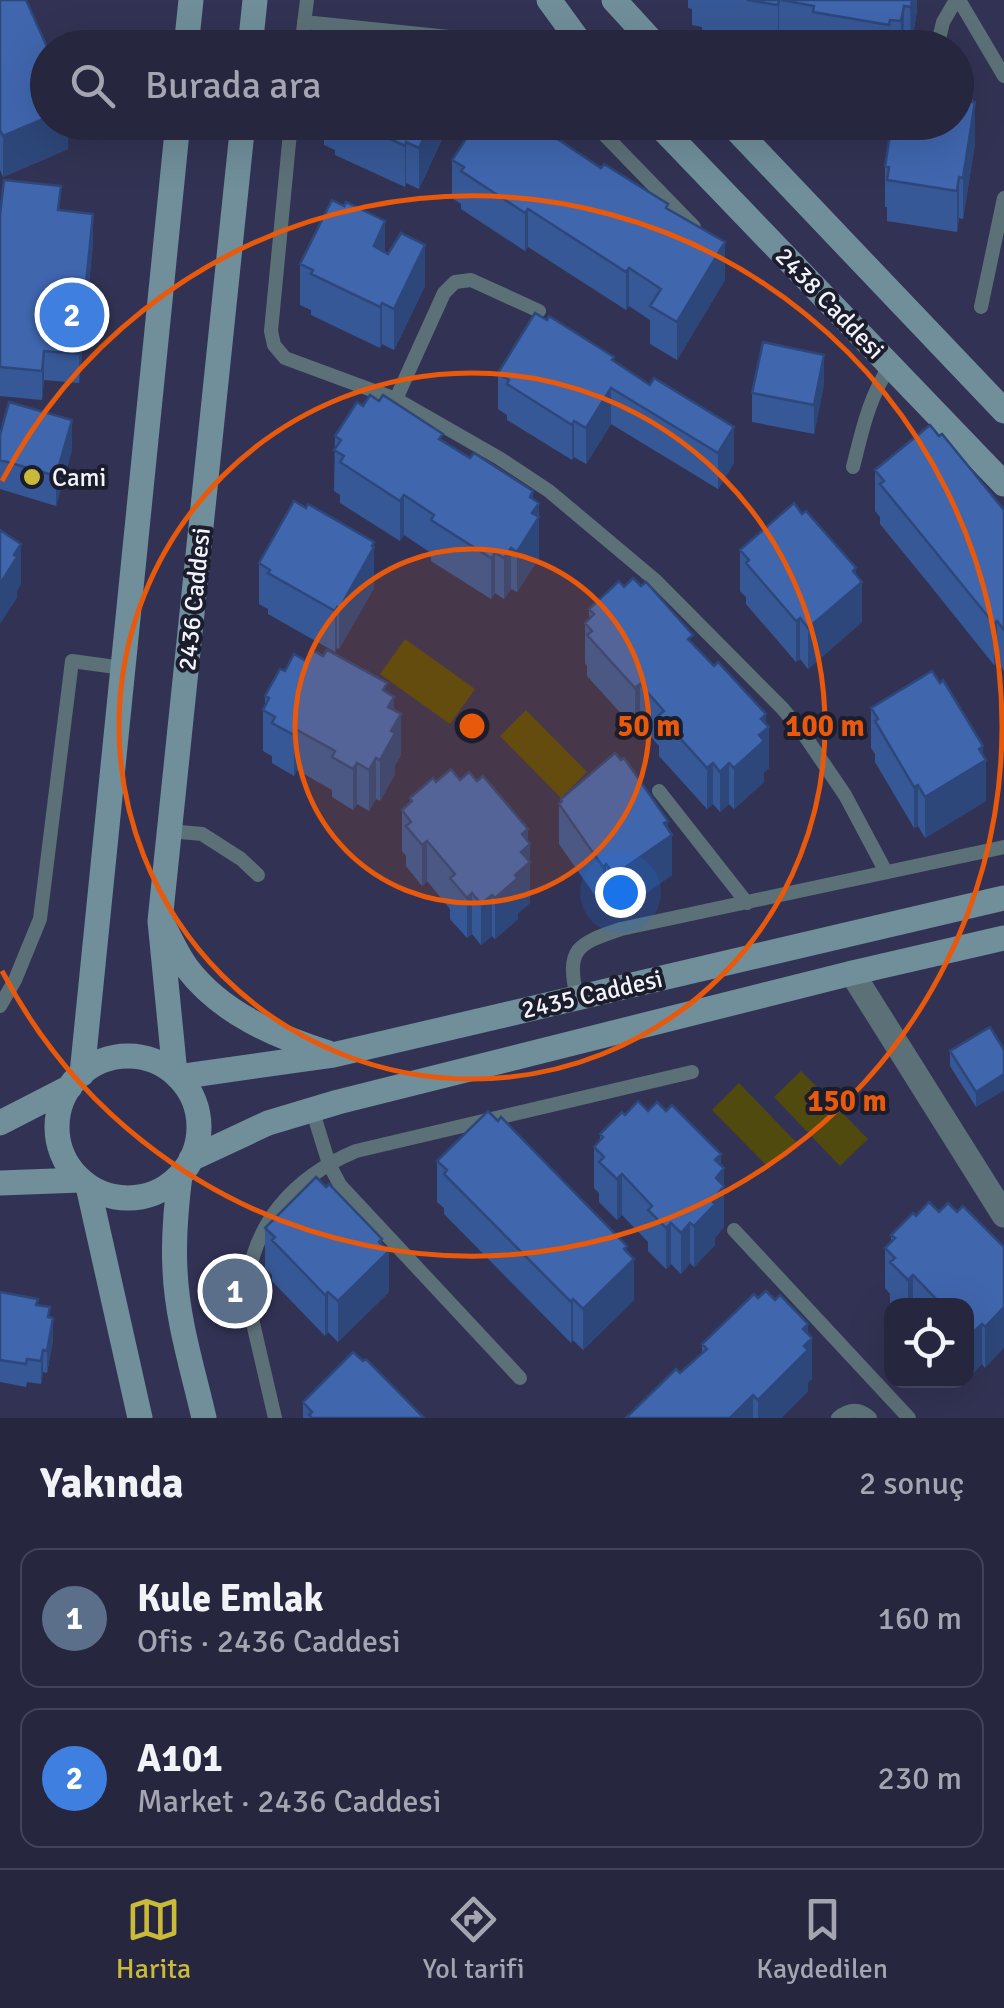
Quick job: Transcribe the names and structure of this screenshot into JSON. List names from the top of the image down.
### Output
{
  "streets": {
    "street": ["2438 Caddesi", "2436 Caddesi", "2435 Caddesi"]
  },
  "crossings": [
    ["2436 Caddesi", "2435 Caddesi"]
  ],
  "places": ["Cami"],
  "page": {
    "search": "Burada ara",
    "pins": ["2", "1"],
    "heading": ["Yakında", "2 sonuç"],
    "list": [
      {
        "mark": "1",
        "name": "Kule Emlak",
        "note": "Ofis · 2436 Caddesi",
        "value": "160 m"
      },
      {
        "mark": "2",
        "name": "A101",
        "note": "Market · 2436 Caddesi",
        "value": "230 m"
      }
    ],
    "nav": ["Harita", "Yol tarifi", "Kaydedilen"]
  },
  "rings": ["50 m", "100 m", "150 m"]
}
